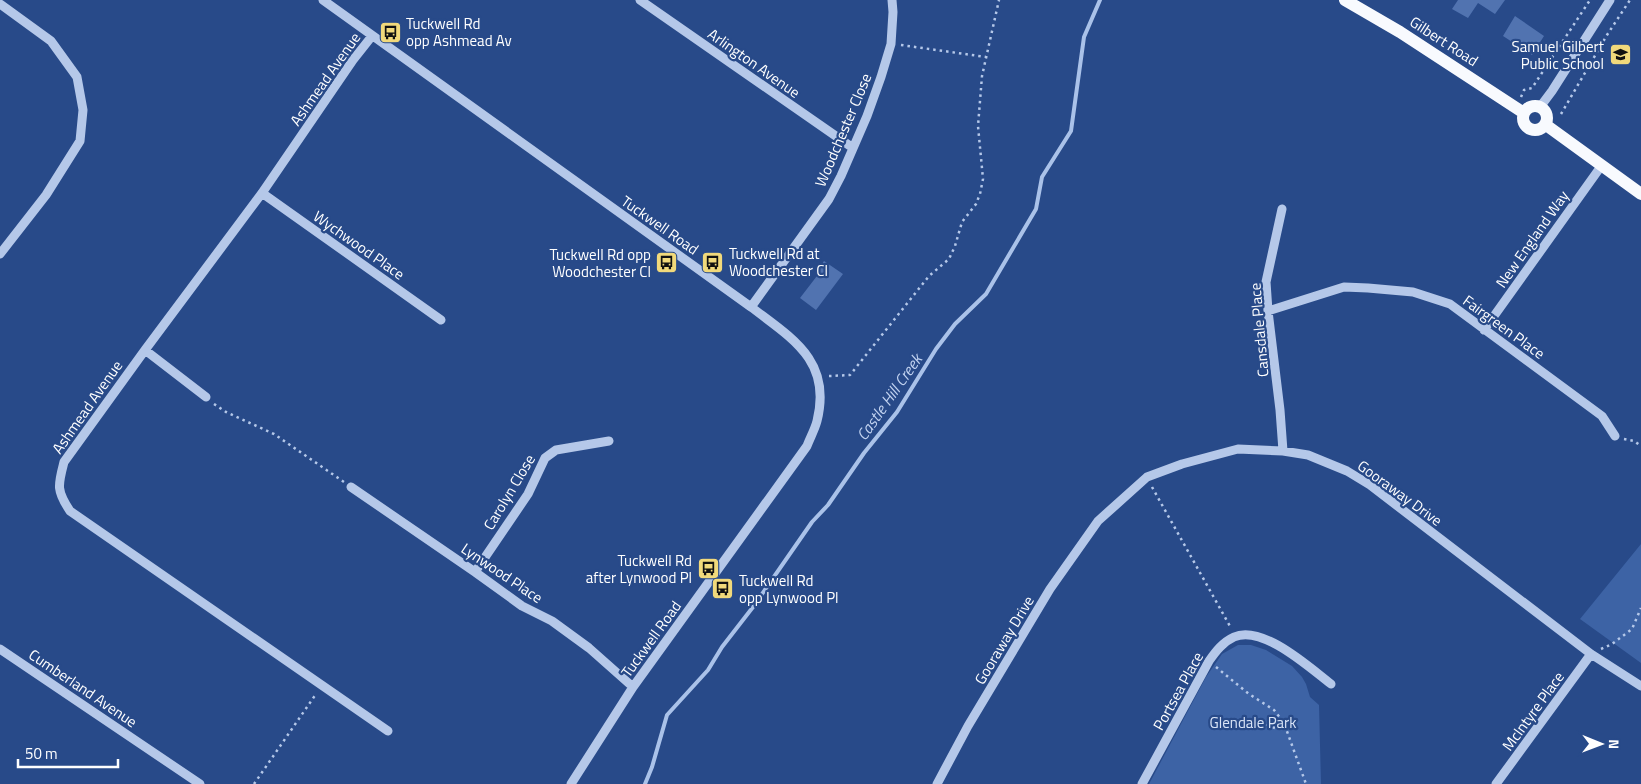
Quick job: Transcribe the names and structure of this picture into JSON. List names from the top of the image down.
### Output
{
  "streets": {
    "main road": ["Gilbert Road"],
    "street": [
      "Arlington Avenue",
      "Ashmead Avenue",
      "Woodchester Close",
      "Tuckwell Road",
      "New England Way",
      "Wychwood Place",
      "Fairgreen Place",
      "Cansdale Place",
      "Carolyn Close",
      "Gooraway Drive",
      "Lynwood Place",
      "Cumberland Avenue",
      "Portsea Place",
      "McIntyre Place"
    ]
  },
  "crossings": [
    ["Arlington Avenue", "Woodchester Close"],
    ["Ashmead Avenue", "Tuckwell Road"],
    ["Ashmead Avenue", "Wychwood Place"],
    ["Woodchester Close", "Tuckwell Road"],
    ["Tuckwell Road", "Lynwood Place"],
    ["New England Way", "Fairgreen Place"],
    ["Fairgreen Place", "Cansdale Place"],
    ["Cansdale Place", "Gooraway Drive"],
    ["Carolyn Close", "Lynwood Place"],
    ["Gooraway Drive", "McIntyre Place"]
  ],
  "water": ["Castle Hill Creek"],
  "parks": ["Glendale Park"],
  "places": {
    "bus stop": [
      "Tuckwell Rd opp Ashmead Av",
      "Tuckwell Rd at Woodchester Cl",
      "Tuckwell Rd opp Woodchester Cl",
      "Tuckwell Rd after Lynwood Pl",
      "Tuckwell Rd opp Lynwood Pl"
    ],
    "school or university": ["Samuel Gilbert Public School"]
  },
  "scale_bar": "50 m",
  "north": "right"
}
